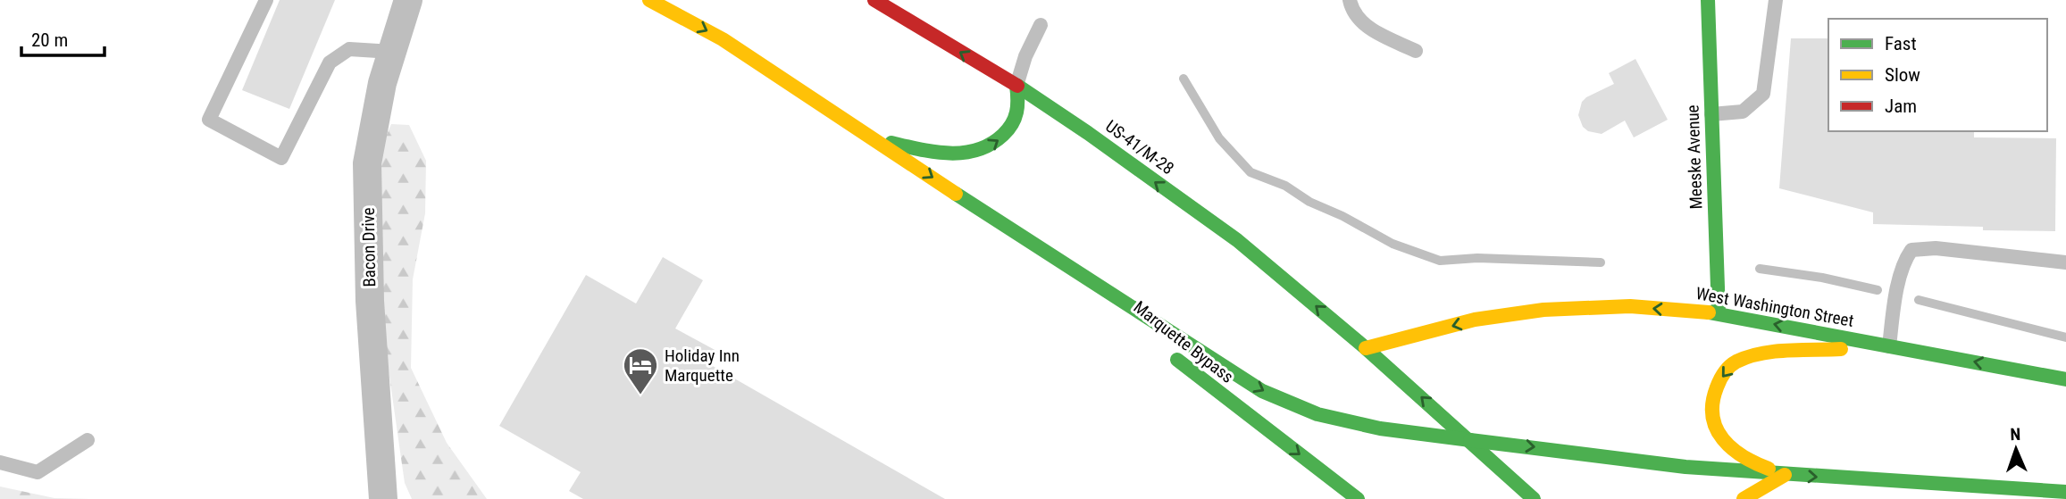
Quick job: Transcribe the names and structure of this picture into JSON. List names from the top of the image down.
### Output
{
  "streets": {
    "main road": [
      "US-41/M-28",
      "Meeske Avenue",
      "West Washington Street",
      "Marquette Bypass"
    ],
    "street": ["Bacon Drive"]
  },
  "crossings": [
    ["US-41/M-28", "West Washington Street"],
    ["Meeske Avenue", "West Washington Street"]
  ],
  "places": {
    "hotel": ["Holiday Inn Marquette"]
  },
  "legend": ["Fast", "Slow", "Jam"],
  "scale_bar": "20 m",
  "north": "top"
}
